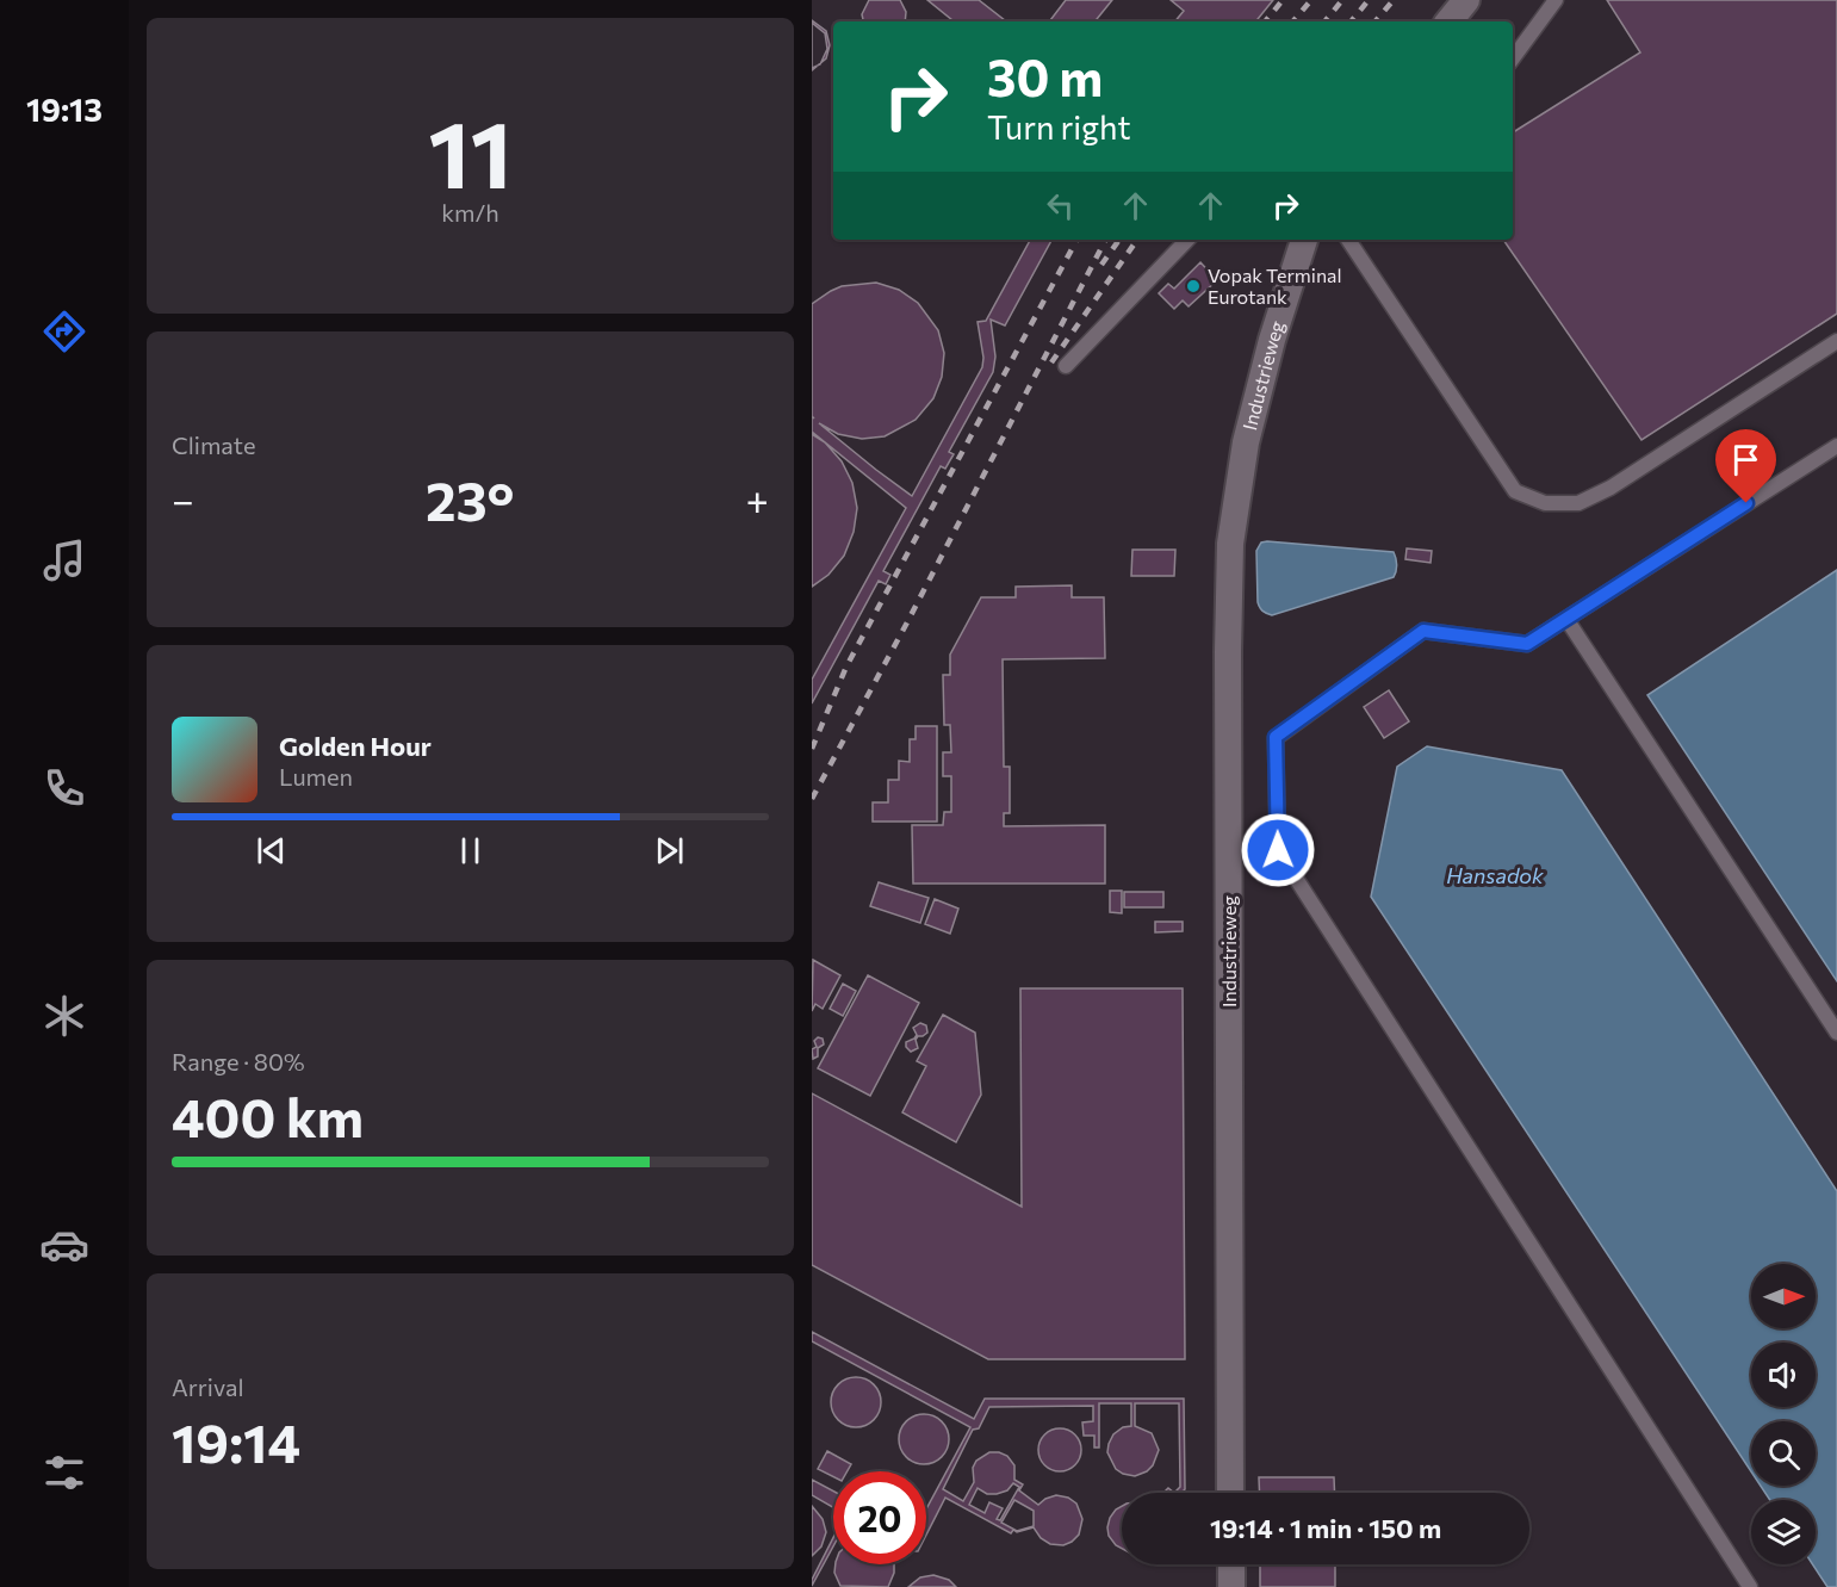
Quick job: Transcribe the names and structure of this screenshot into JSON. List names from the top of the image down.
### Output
{
  "streets": {
    "street": ["Industrieweg"]
  },
  "water": ["Hansadok"],
  "places": ["Vopak Terminal Eurotank"],
  "north": "right",
  "page": {
    "tabs": "19:13",
    "tile": [
      ["11", "km/h"],
      "Climate",
      ["Range · 80%", "400 km"],
      ["Arrival", "19:14"]
    ],
    "turn": ["30 m", "Turn right"],
    "heat": ["−", "23°", "+"],
    "song": ["Golden Hour", "Lumen"],
    "limit": "20",
    "trip": "19:14 · 1 min · 150 m"
  }
}
